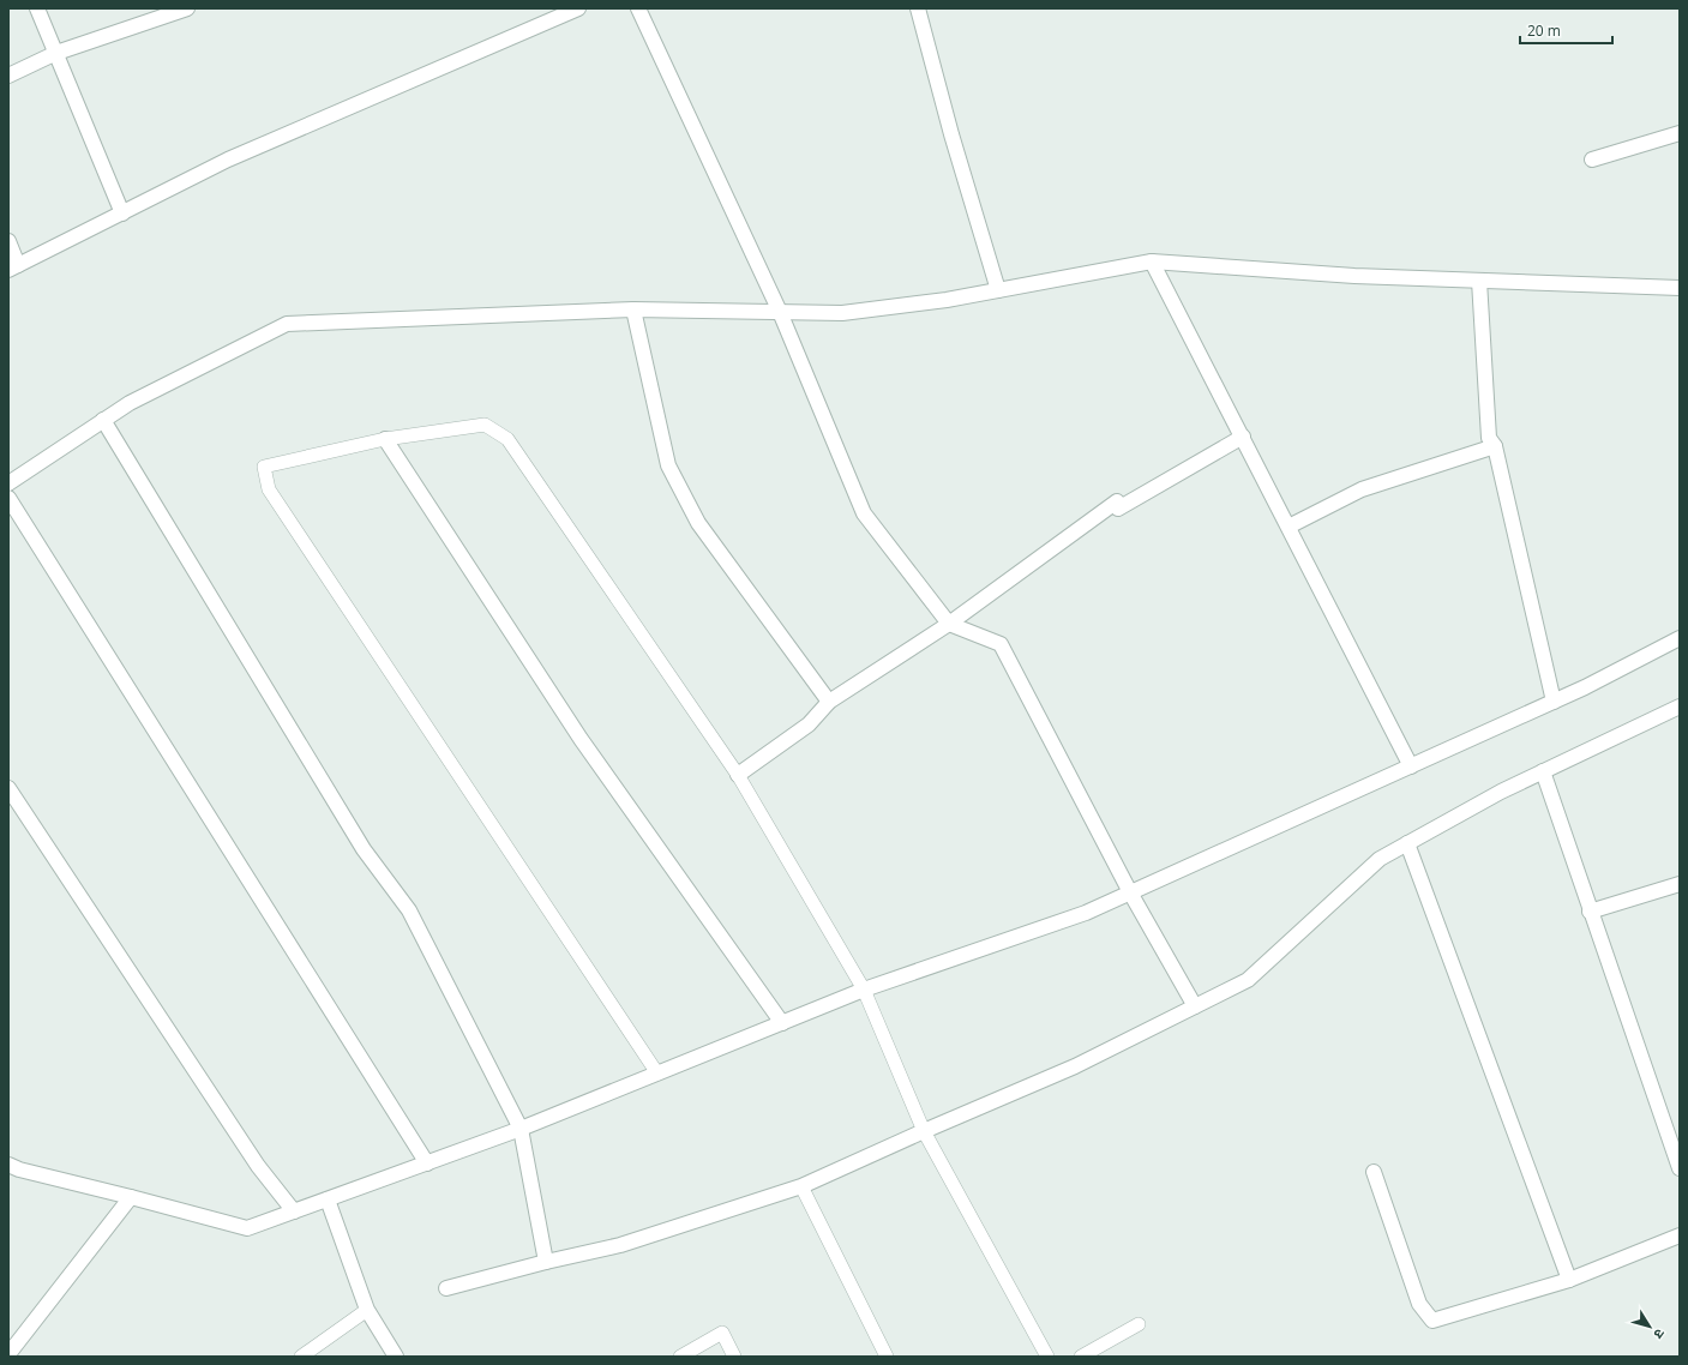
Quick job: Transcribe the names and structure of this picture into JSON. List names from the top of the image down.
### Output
{
  "scale_bar": "20 m",
  "north": "bottom right"
}
